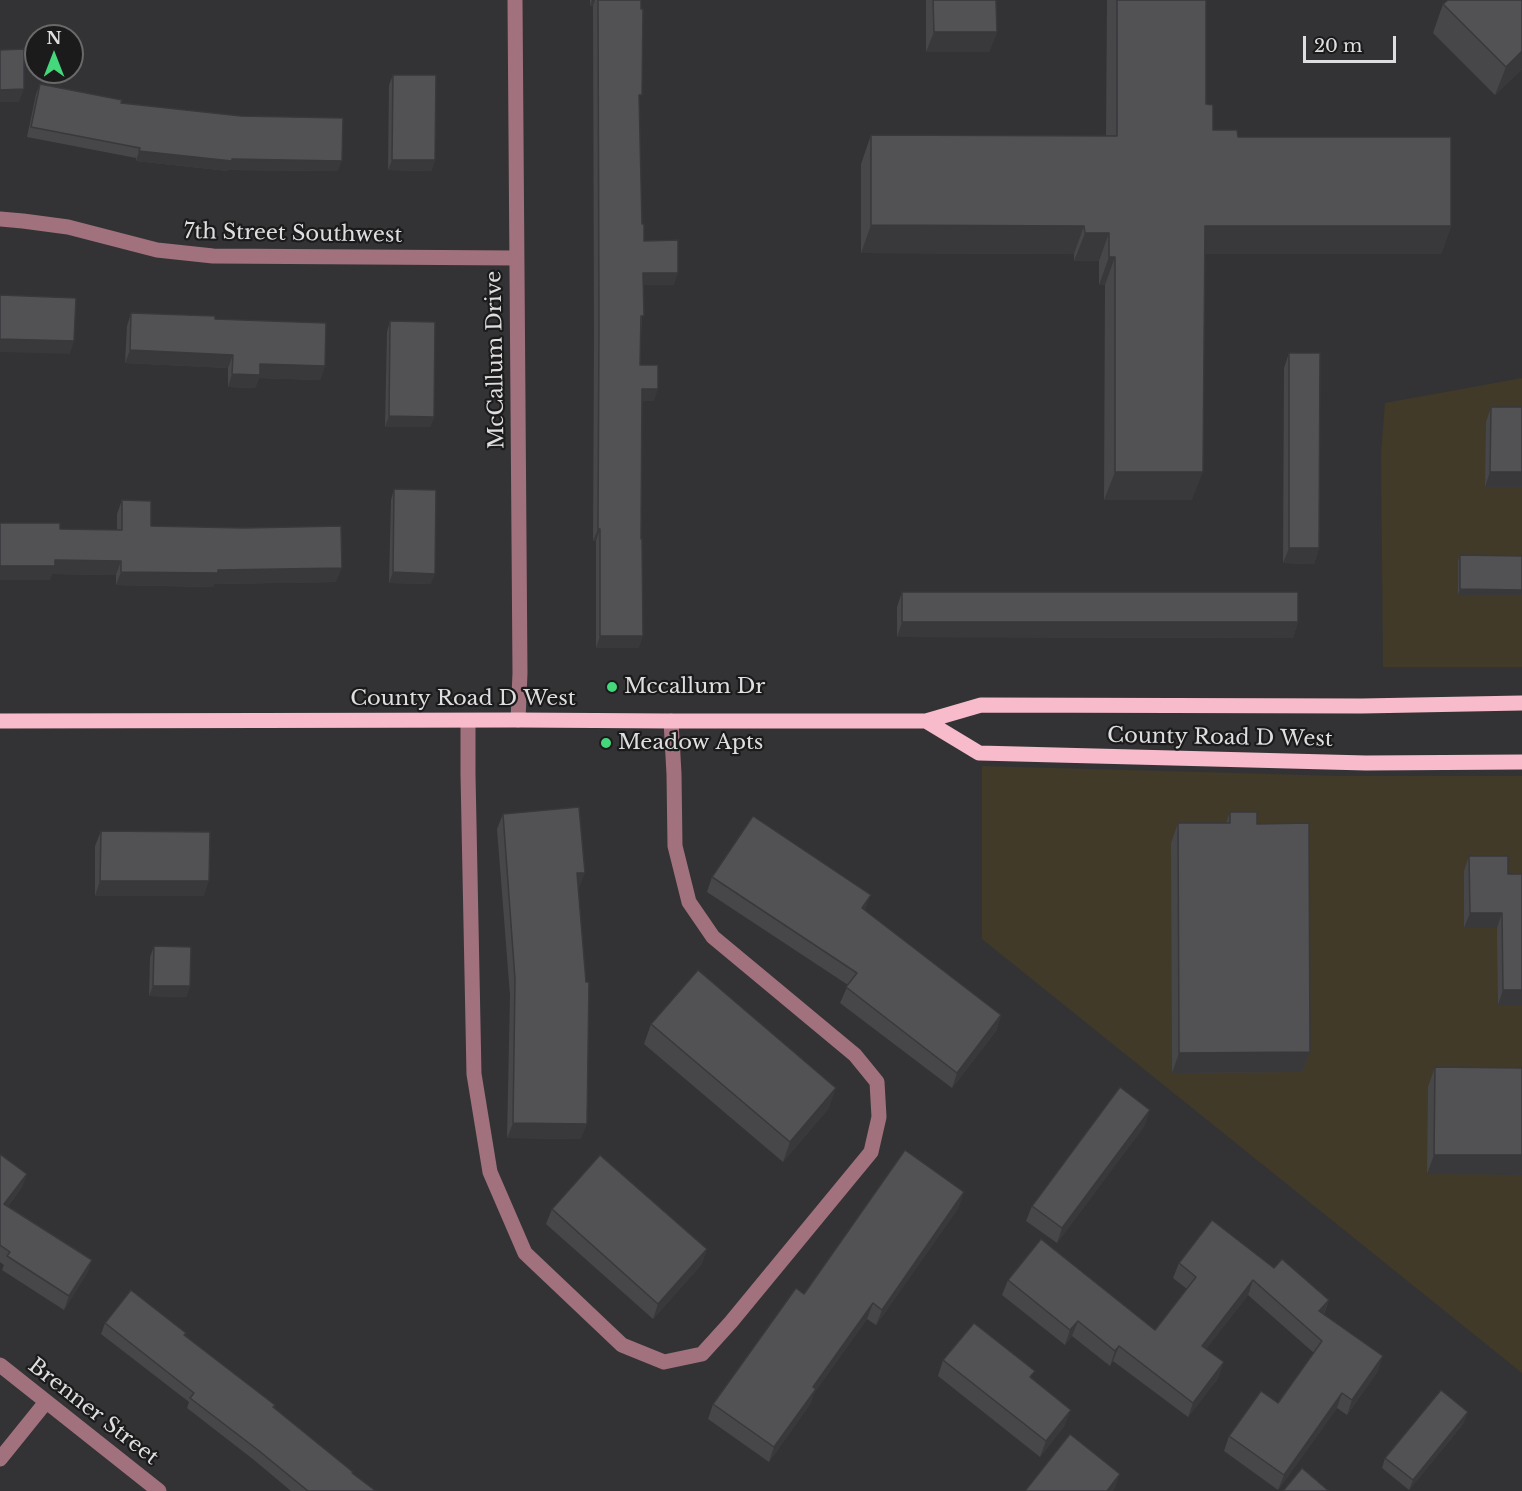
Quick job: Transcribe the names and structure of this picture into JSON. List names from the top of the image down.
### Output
{
  "streets": {
    "main road": ["County Road D West"],
    "street": ["7th Street Southwest", "McCallum Drive", "Brenner Street"]
  },
  "crossings": [
    ["7th Street Southwest", "McCallum Drive"],
    ["McCallum Drive", "County Road D West"]
  ],
  "places": ["Mccallum Dr", "Meadow Apts"],
  "scale_bar": "20 m",
  "north": "top"
}
